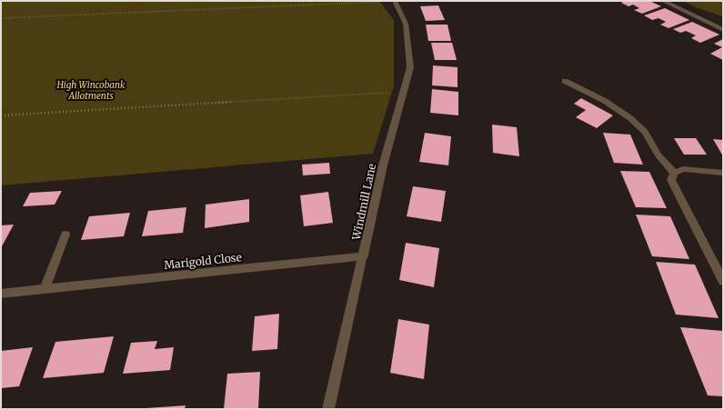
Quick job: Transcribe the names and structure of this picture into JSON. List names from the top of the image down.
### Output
{
  "streets": {
    "street": ["Windmill Lane", "Marigold Close"]
  },
  "crossings": [
    ["Windmill Lane", "Marigold Close"]
  ],
  "parks": ["High Wincobank Allotments"]
}
